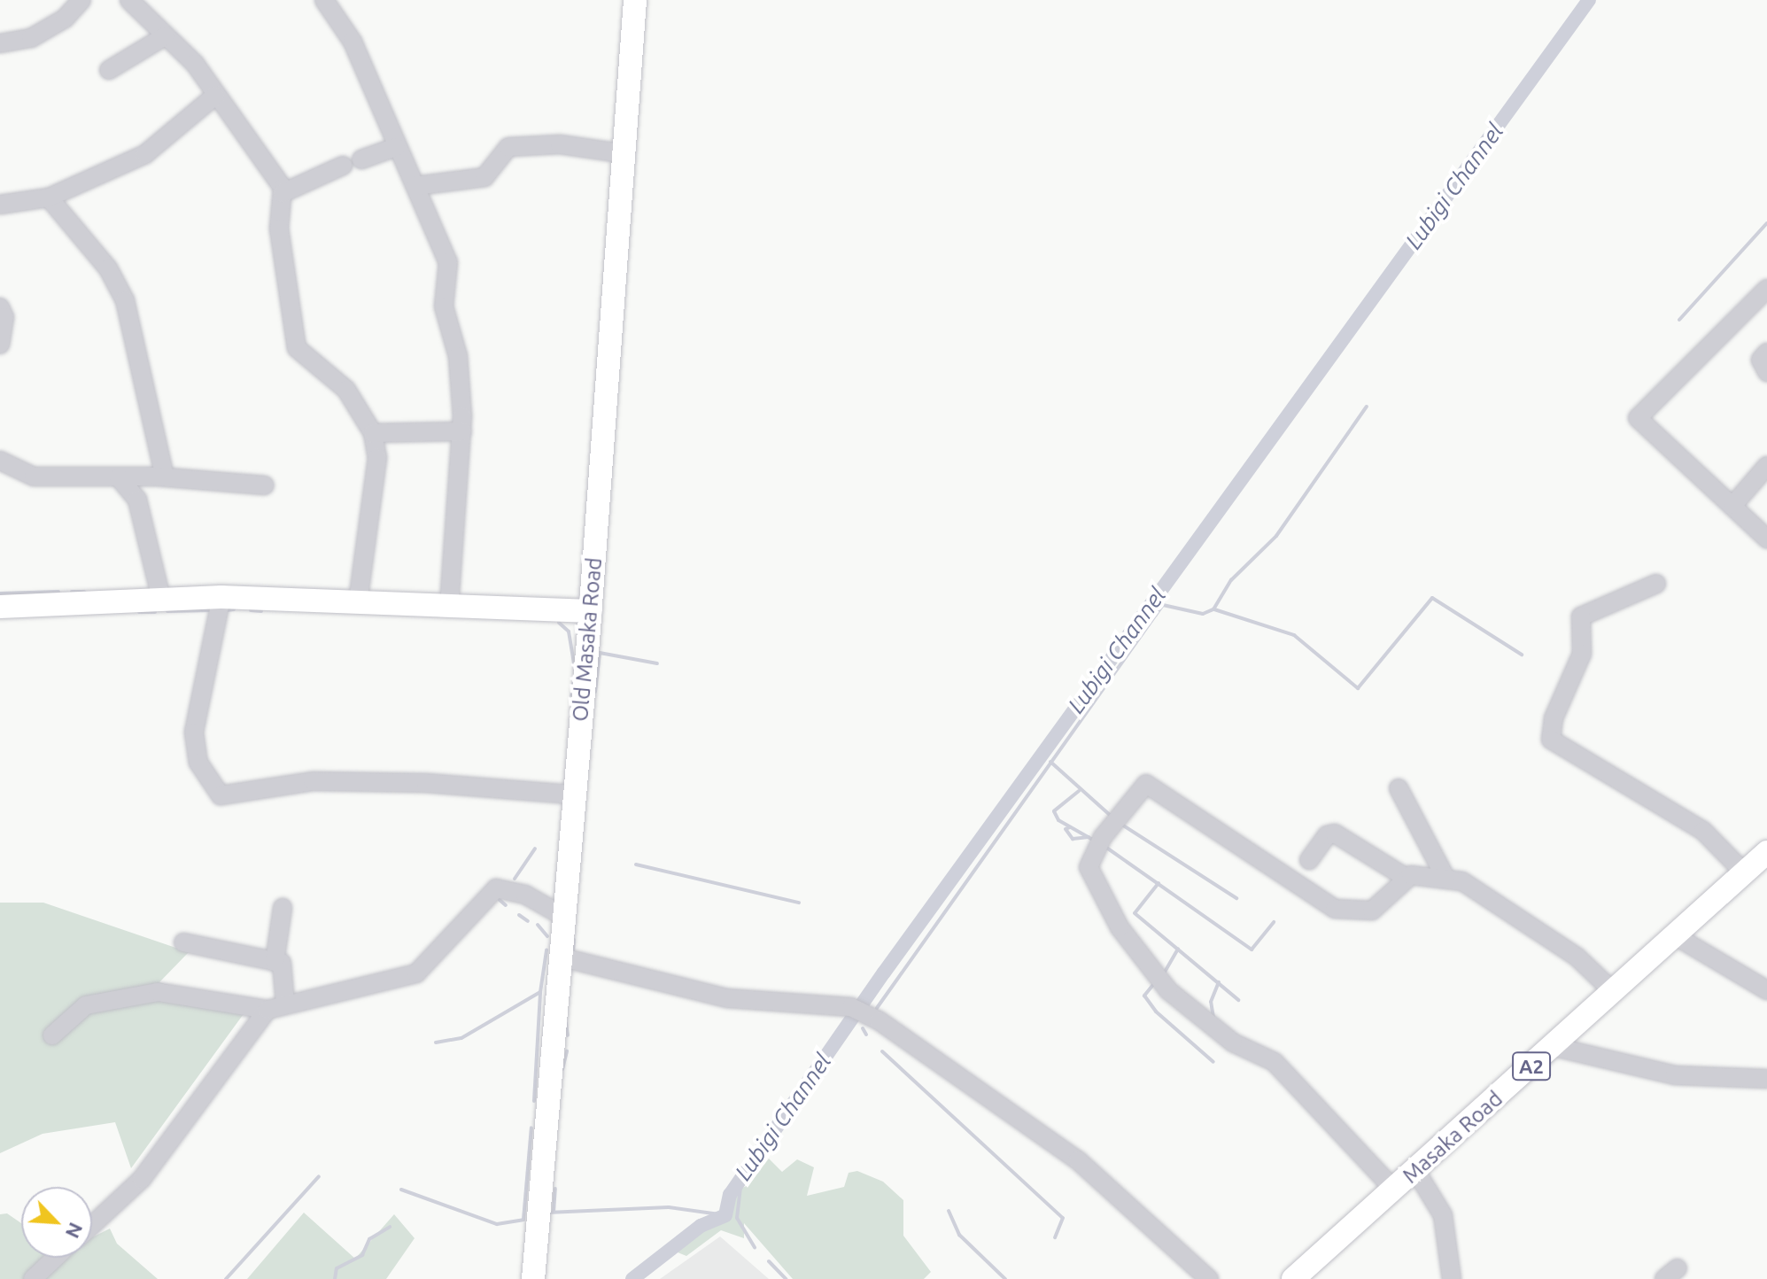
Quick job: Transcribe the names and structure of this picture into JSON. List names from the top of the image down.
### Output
{
  "streets": {
    "main road": ["Old Masaka Road", "A2", "Masaka Road"]
  },
  "water": ["Lubigi Channel"],
  "north": "bottom right"
}
